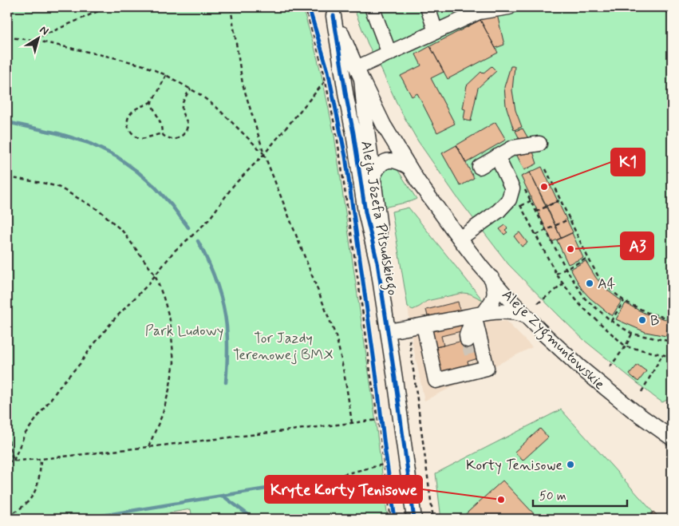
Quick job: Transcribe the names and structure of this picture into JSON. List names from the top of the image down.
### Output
{
  "streets": {
    "street": ["Aleja Józefa Piłsudskiego", "Aleje Zygmuntowskie"]
  },
  "crossings": [
    ["Aleja Józefa Piłsudskiego", "Aleje Zygmuntowskie"]
  ],
  "parks": ["Park Ludowy", "Tor Jazdy Terenowej BMX"],
  "places": [
    "K1",
    "A3",
    "A4",
    "B",
    "Korty Tenisowe",
    "Kryte Korty Tenisowe"
  ],
  "scale_bar": "50 m",
  "north": "top right"
}
